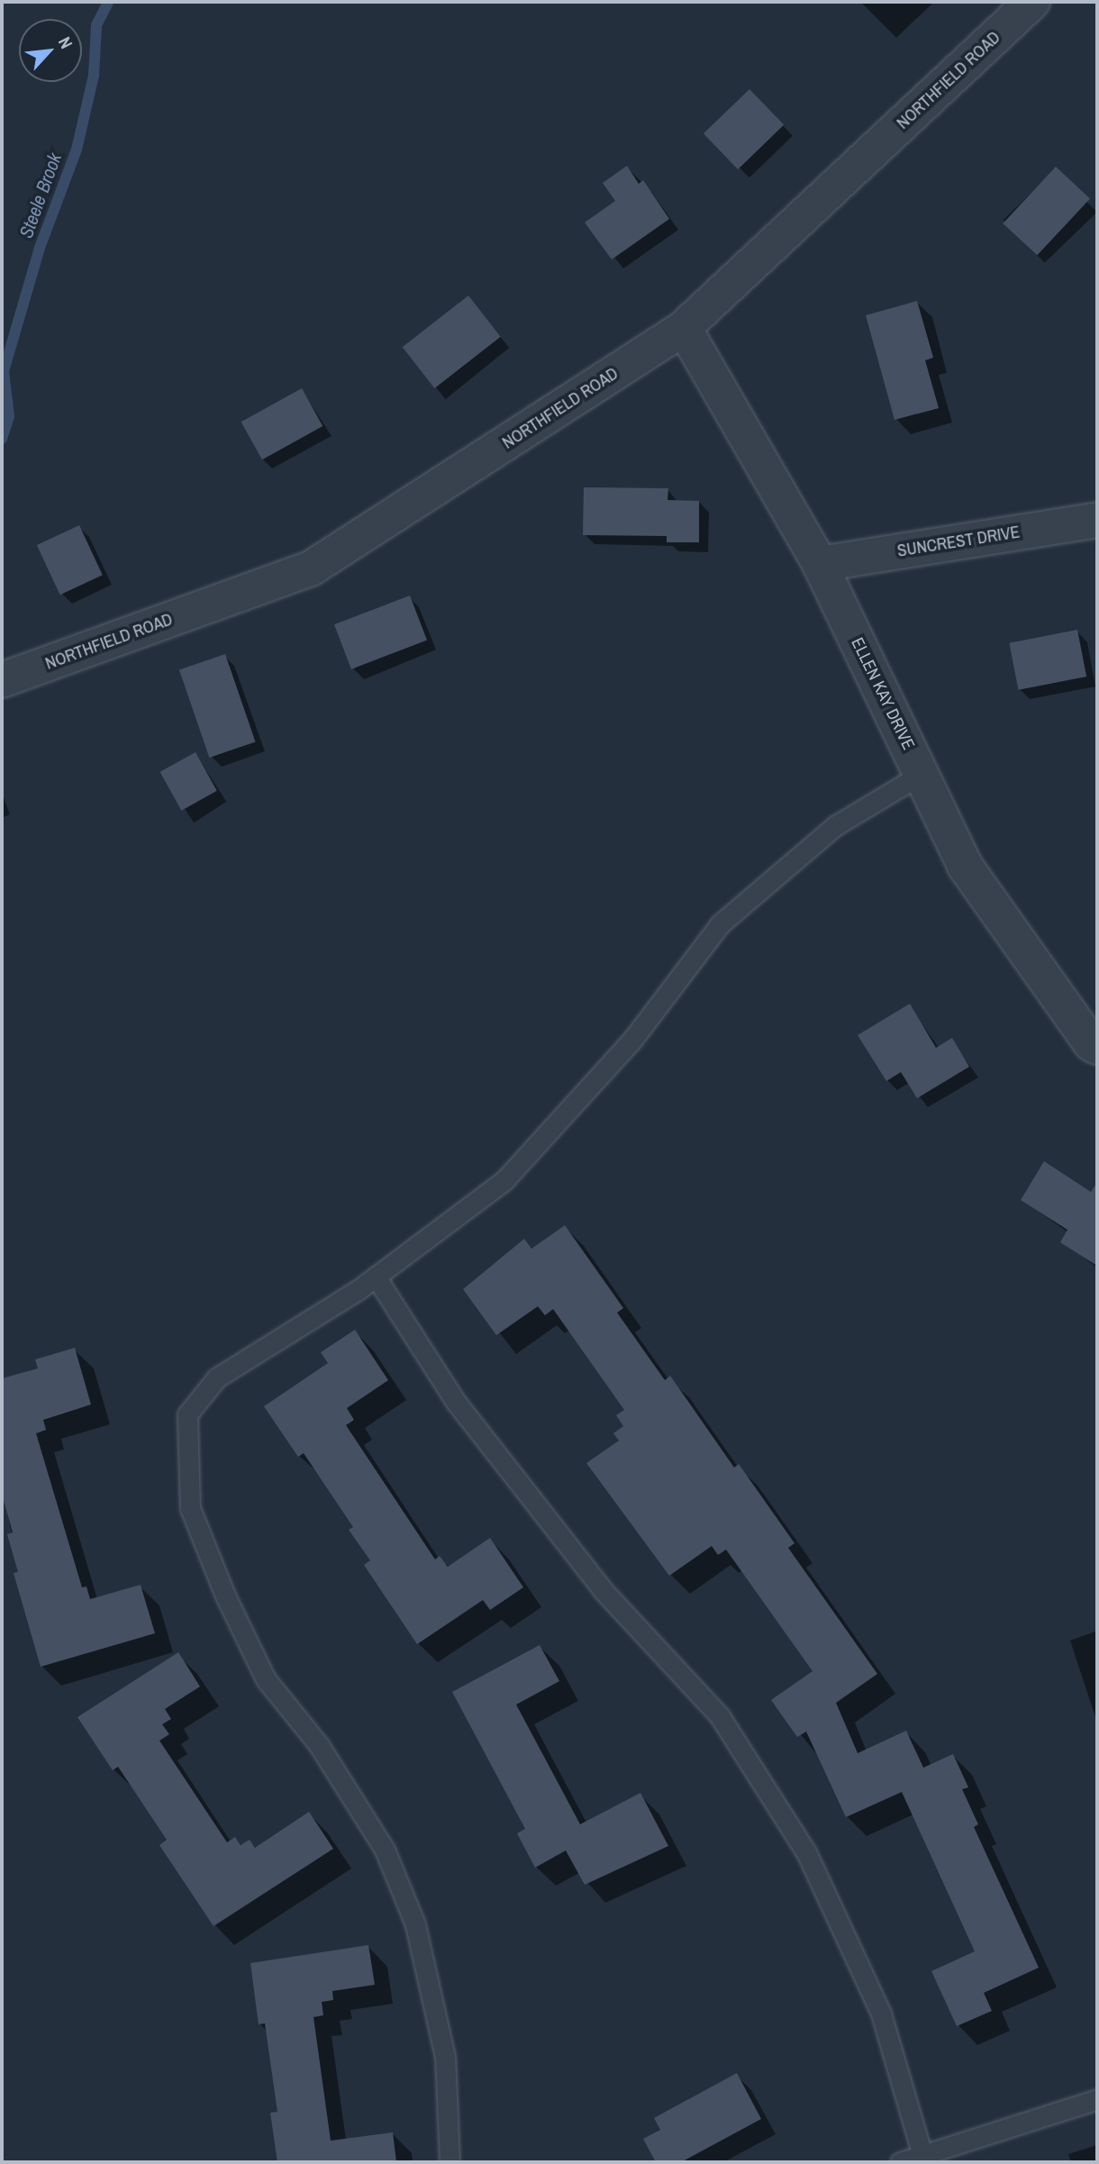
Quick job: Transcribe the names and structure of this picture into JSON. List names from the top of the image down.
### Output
{
  "streets": {
    "street": ["NORTHFIELD ROAD", "SUNCREST DRIVE", "ELLEN KAY DRIVE"]
  },
  "crossings": [
    ["NORTHFIELD ROAD", "ELLEN KAY DRIVE"],
    ["SUNCREST DRIVE", "ELLEN KAY DRIVE"]
  ],
  "water": ["Steele Brook"],
  "north": "top right"
}
